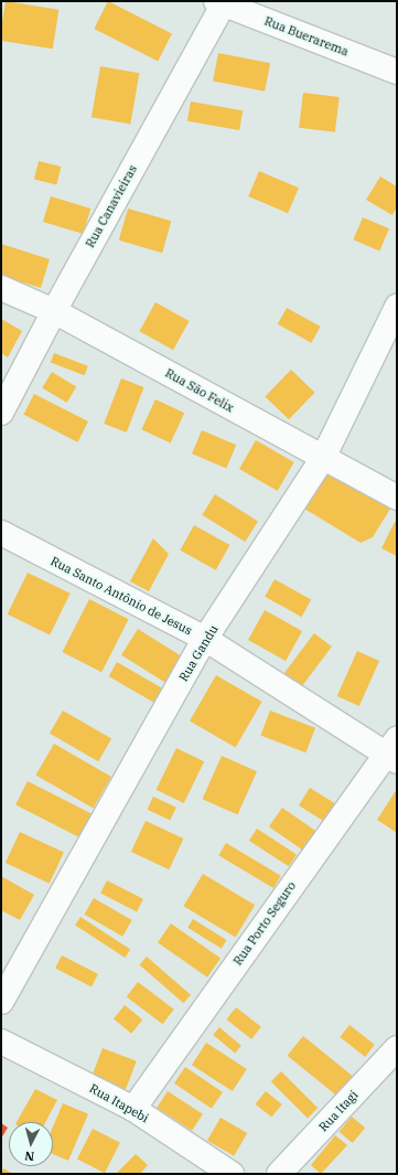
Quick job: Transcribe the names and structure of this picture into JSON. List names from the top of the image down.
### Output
{
  "streets": {
    "street": [
      "Rua Buerarema",
      "Rua Canavieiras",
      "Rua São Felix",
      "Rua Santo Antônio de Jesus",
      "Rua Gandu",
      "Rua Porto Seguro",
      "Rua Itapebi",
      "Rua Itagi"
    ]
  },
  "crossings": [
    ["Rua Buerarema", "Rua Canavieiras"],
    ["Rua Canavieiras", "Rua São Felix"],
    ["Rua São Felix", "Rua Gandu"],
    ["Rua Santo Antônio de Jesus", "Rua Gandu"],
    ["Rua Santo Antônio de Jesus", "Rua Porto Seguro"],
    ["Rua Porto Seguro", "Rua Itapebi"]
  ],
  "north": "bottom"
}
